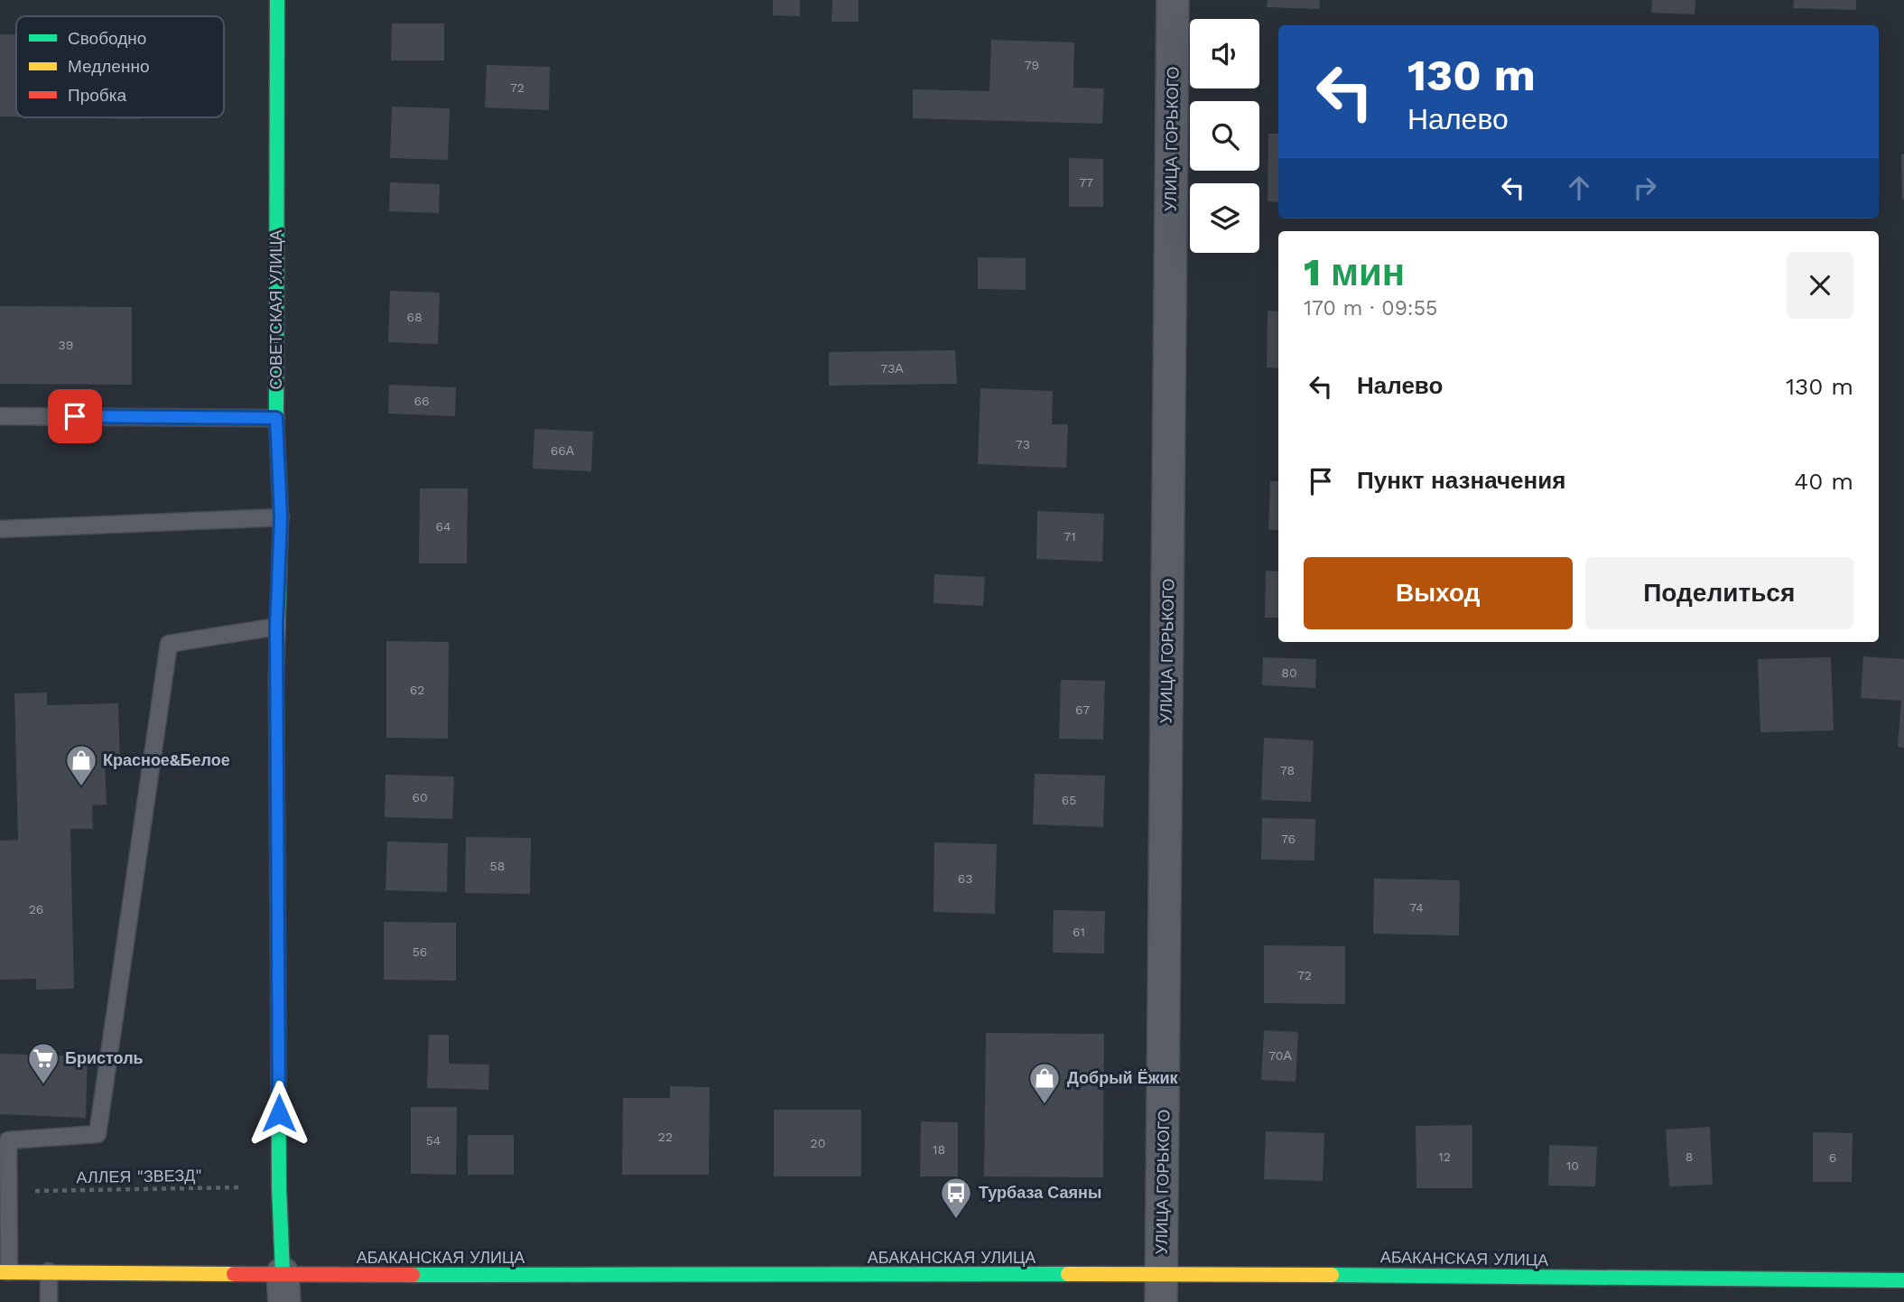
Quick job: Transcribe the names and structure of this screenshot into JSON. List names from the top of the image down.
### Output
{
  "streets": {
    "main road": ["СОВЕТСКАЯ УЛИЦА", "АБАКАНСКАЯ УЛИЦА"],
    "street": ["УЛИЦА ГОРЬКОГО"],
    "path": ["АЛЛЕЯ \"ЗВЕЗД\""]
  },
  "crossings": [
    ["УЛИЦА ГОРЬКОГО", "АБАКАНСКАЯ УЛИЦА"],
    ["СОВЕТСКАЯ УЛИЦА", "АЛЛЕЯ \"ЗВЕЗД\""],
    ["СОВЕТСКАЯ УЛИЦА", "АБАКАНСКАЯ УЛИЦА"]
  ],
  "places": {
    "shop": ["Красное&Белое", "Добрый Ёжик"],
    "supermarket": ["Бристоль"],
    "bus stop": ["Турбаза Саяны"]
  },
  "house_numbers": [
    "79",
    "72",
    "77",
    "68",
    "39",
    "73А",
    "66",
    "73",
    "66А",
    "64",
    "71",
    "80",
    "62",
    "67",
    "78",
    "60",
    "65",
    "76",
    "58",
    "63",
    "74",
    "26",
    "61",
    "56",
    "72",
    "70А",
    "22",
    "54",
    "20",
    "18",
    "12",
    "8",
    "6",
    "10"
  ],
  "legend": ["Свободно", "Медленно", "Пробка"],
  "page": {
    "turn": ["130 m", "Налево"],
    "heading": ["1 мин", "170 m · 09:55"],
    "list": [
      {
        "name": "Налево",
        "value": "130 m"
      },
      {
        "name": "Пункт назначения",
        "value": "40 m"
      }
    ],
    "buttons": ["Выход", "Поделиться"]
  }
}
